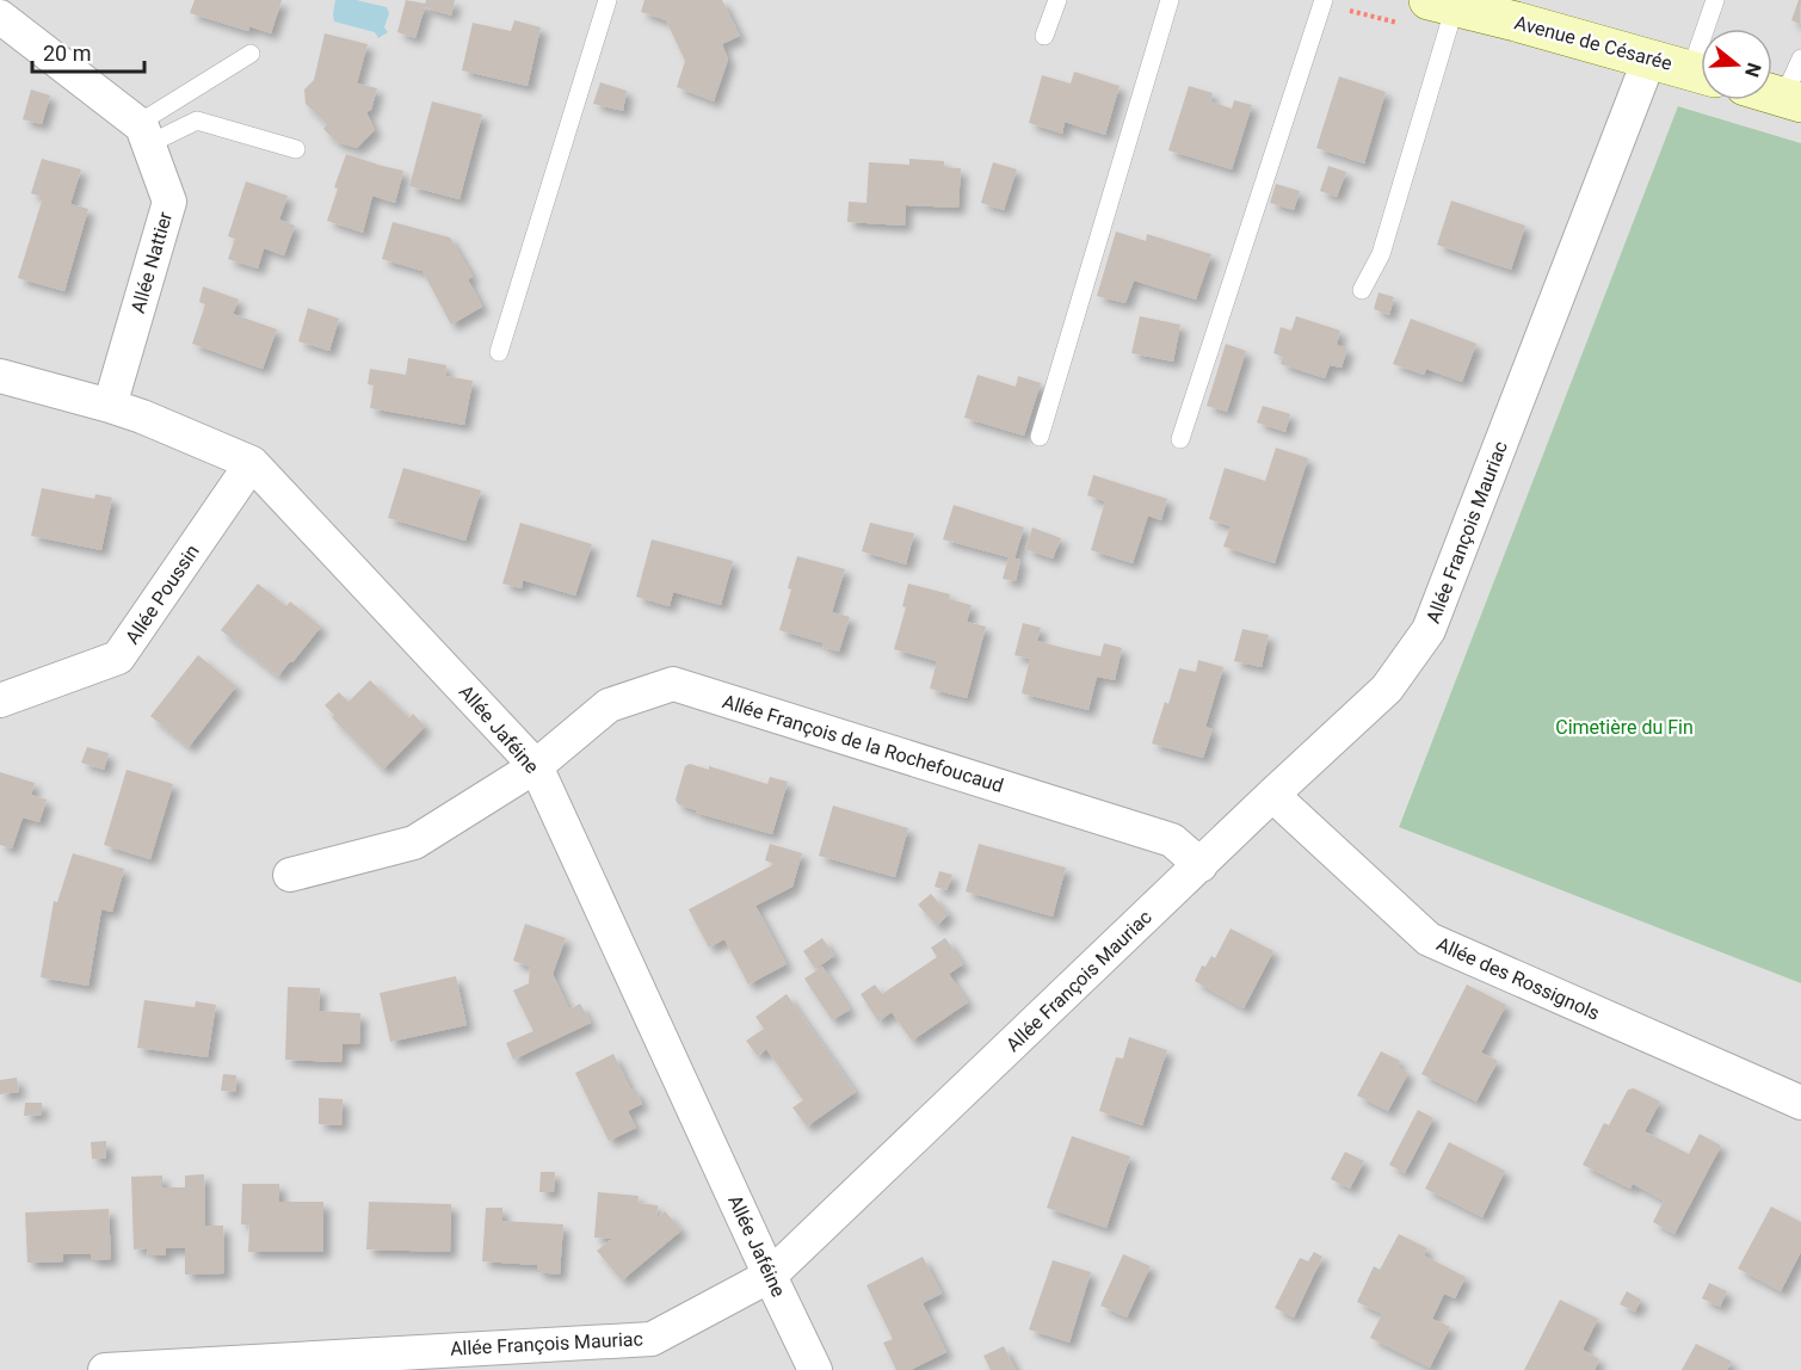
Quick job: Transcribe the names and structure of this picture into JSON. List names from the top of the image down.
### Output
{
  "streets": {
    "street": [
      "Avenue de Césarée",
      "Allée Nattier",
      "Allée François Mauriac",
      "Allée Poussin",
      "Allée Jaféine",
      "Allée François de la Rochefoucaud",
      "Allée des Rossignols"
    ]
  },
  "crossings": [
    ["Avenue de Césarée", "Allée François Mauriac"],
    ["Allée Nattier", "Allée Jaféine"],
    ["Allée François Mauriac", "Allée Jaféine"],
    ["Allée François Mauriac", "Allée François de la Rochefoucaud"],
    ["Allée François Mauriac", "Allée des Rossignols"],
    ["Allée Poussin", "Allée Jaféine"],
    ["Allée Jaféine", "Allée François de la Rochefoucaud"]
  ],
  "parks": ["Cimetière du Fin"],
  "scale_bar": "20 m",
  "north": "right"
}
